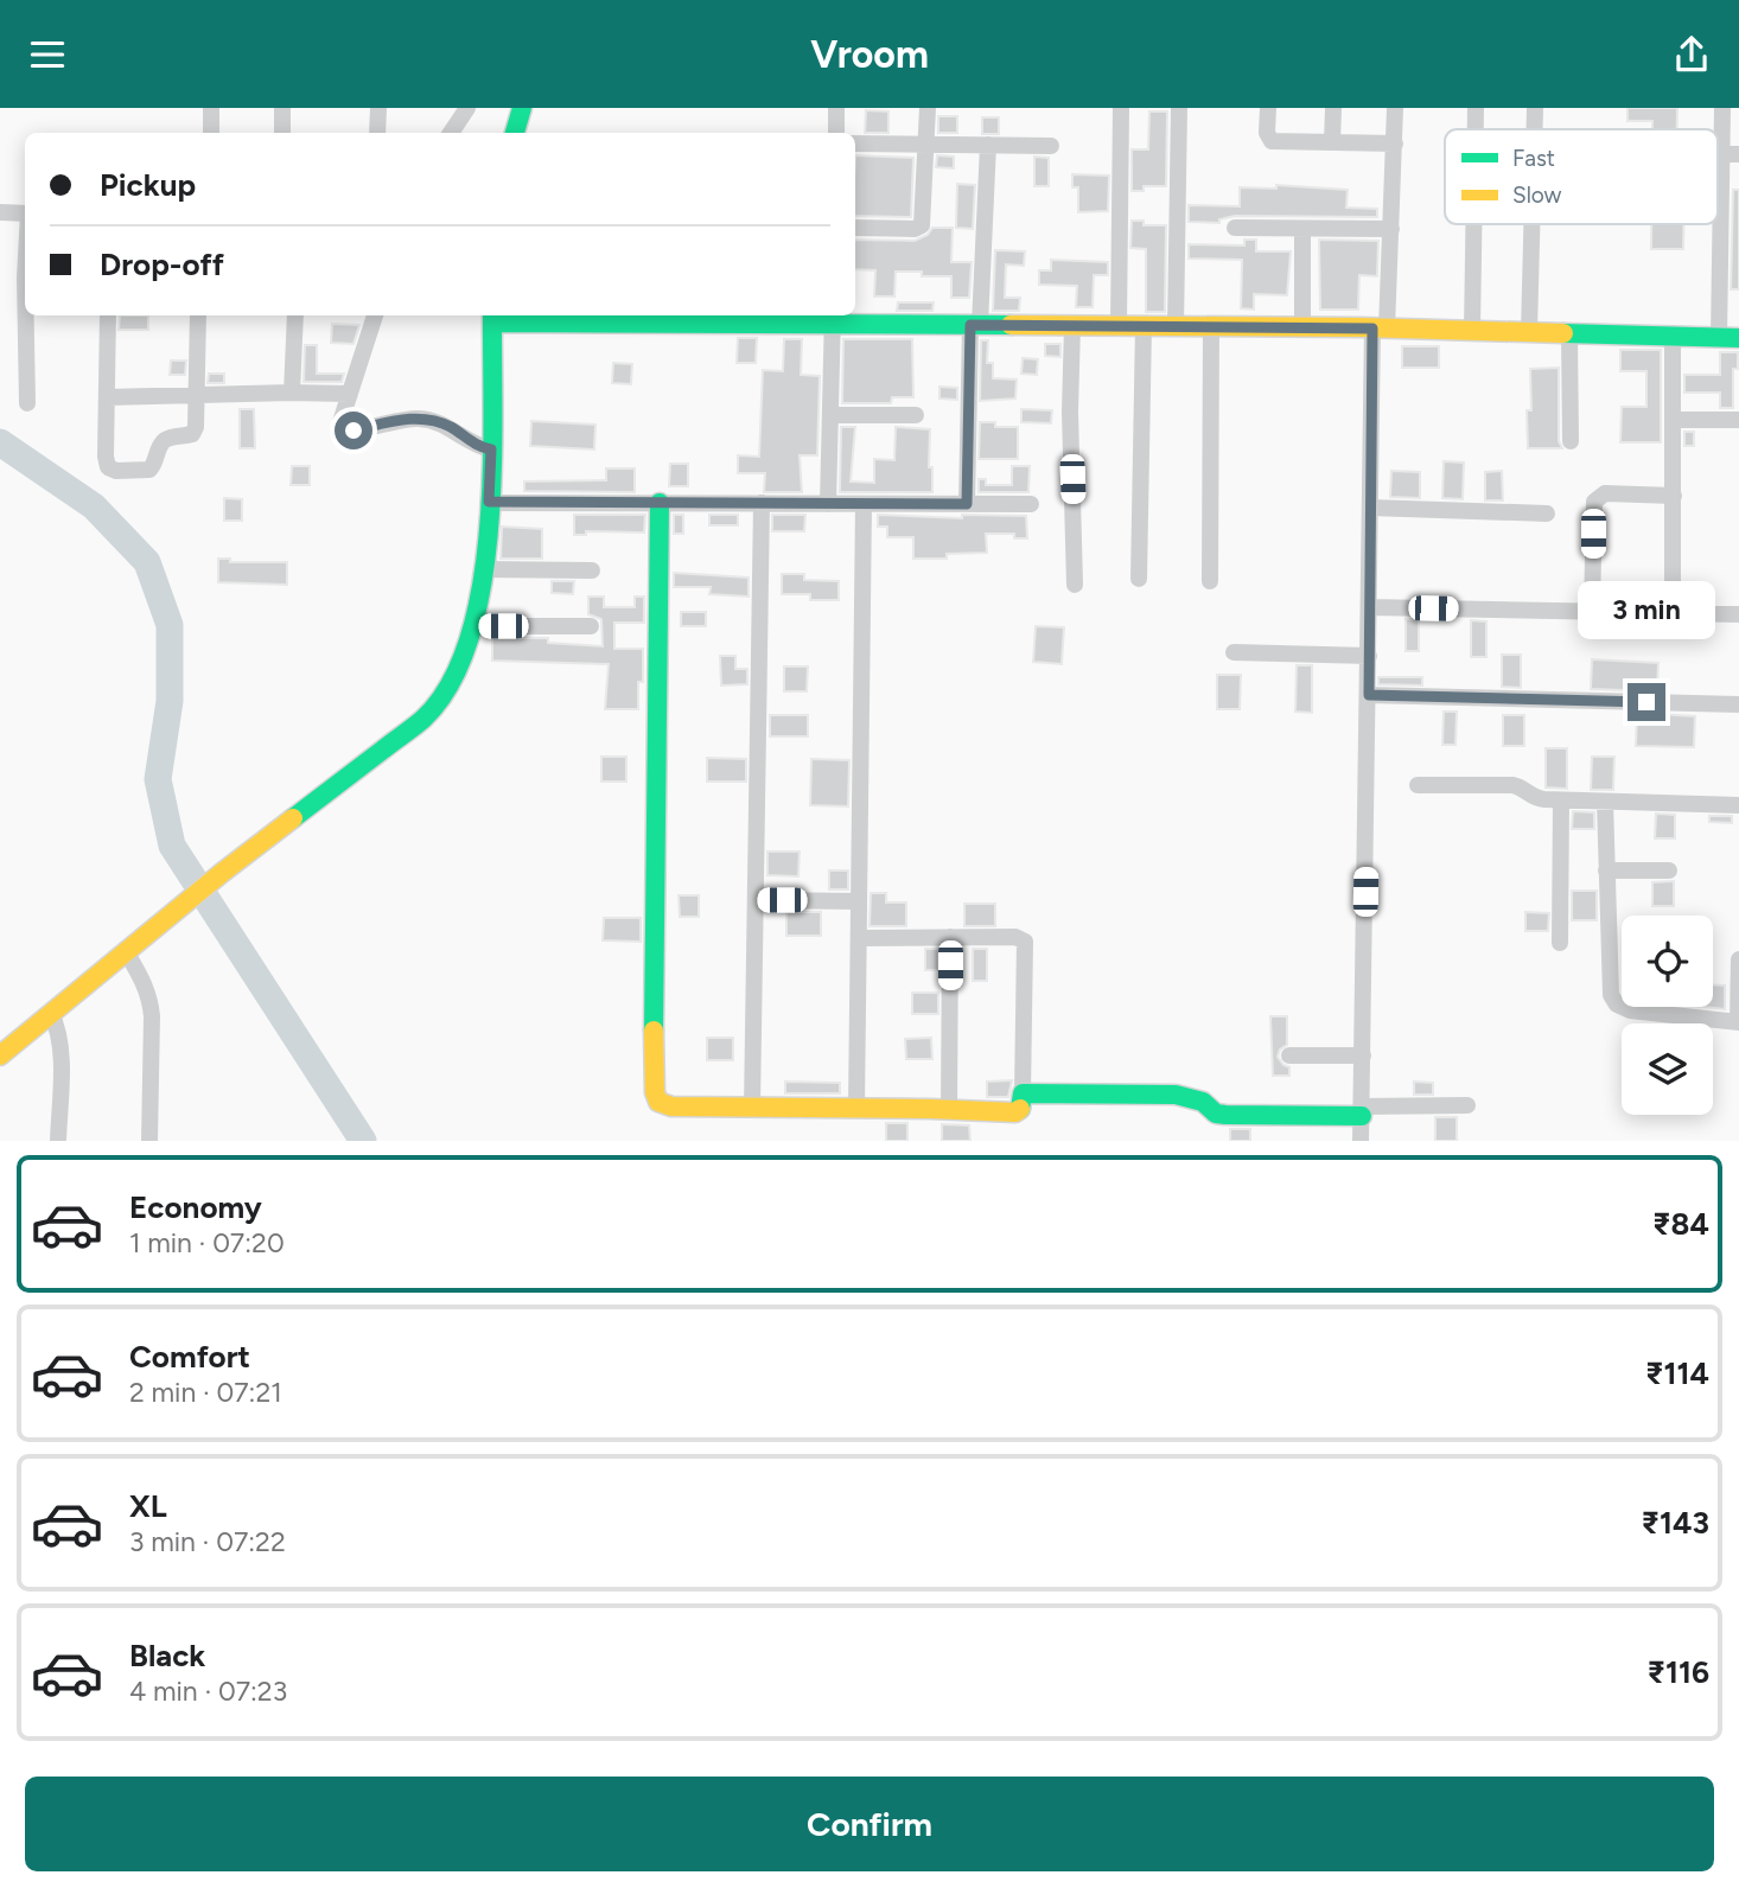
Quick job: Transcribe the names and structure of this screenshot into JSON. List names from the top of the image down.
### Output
{
  "legend": ["Fast", "Slow"],
  "page": {
    "header": "Vroom",
    "banner": ["Pickup", "Drop-off"],
    "bubble": "3 min",
    "list": [
      {
        "name": "Economy",
        "note": "1 min · 07:20",
        "value": "₹84"
      },
      {
        "name": "Comfort",
        "note": "2 min · 07:21",
        "value": "₹114"
      },
      {
        "name": "XL",
        "note": "3 min · 07:22",
        "value": "₹143"
      },
      {
        "name": "Black",
        "note": "4 min · 07:23",
        "value": "₹116"
      }
    ],
    "buttons": "Confirm"
  }
}
